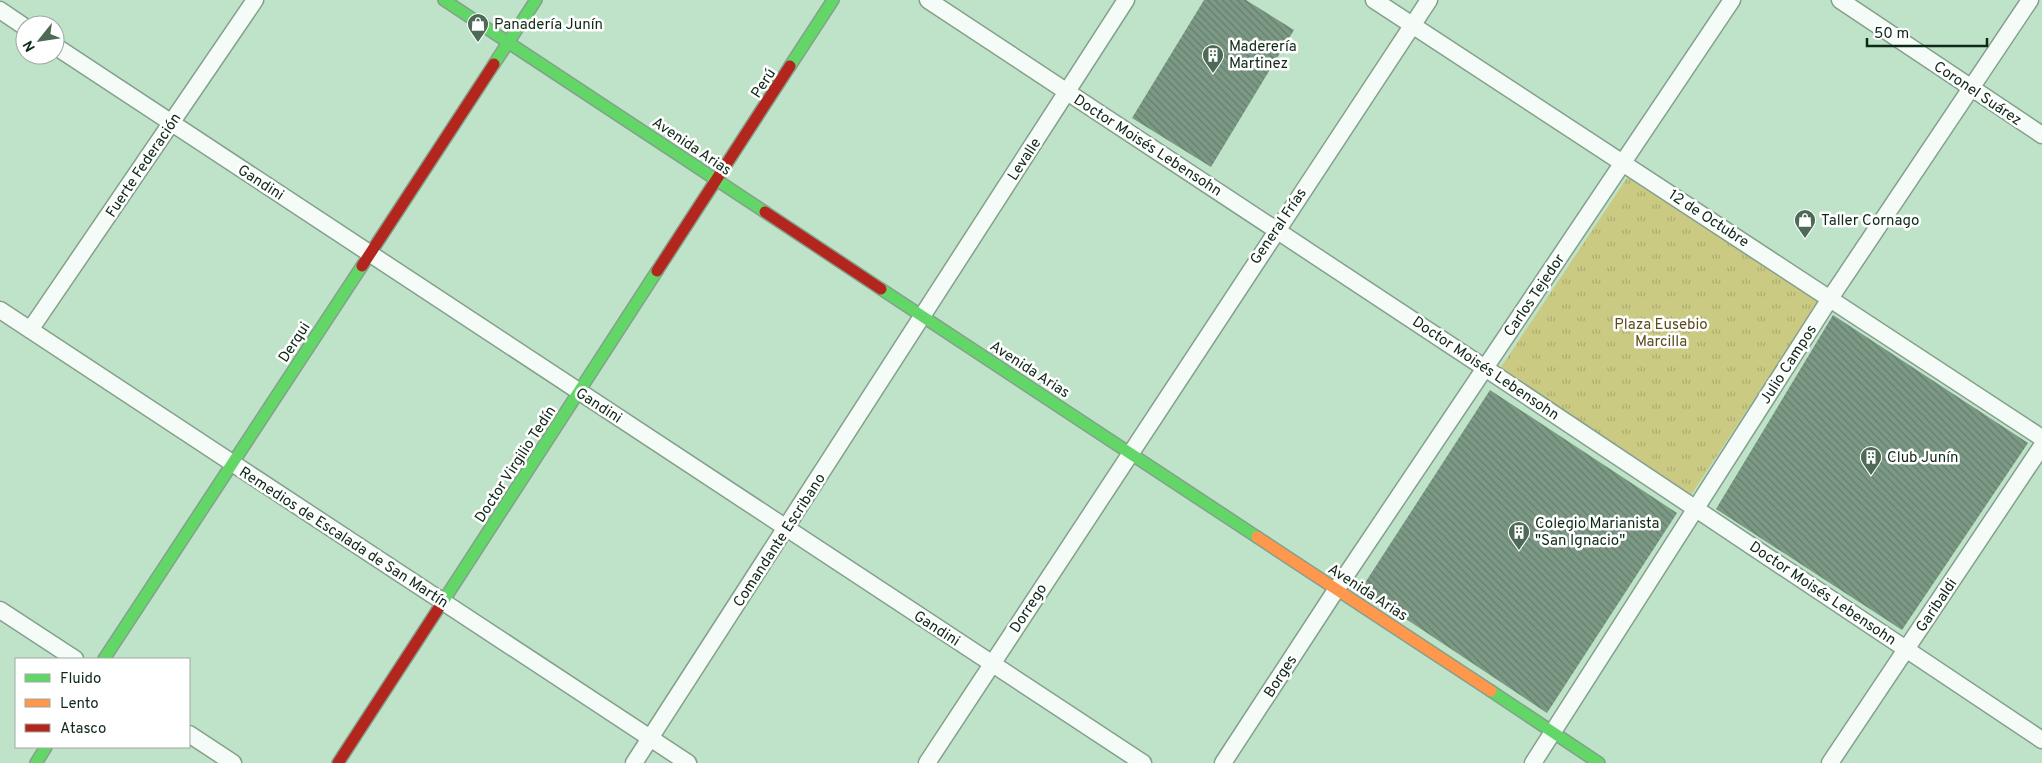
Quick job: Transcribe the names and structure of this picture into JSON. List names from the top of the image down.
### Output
{
  "streets": {
    "main road": [
      "Perú",
      "Avenida Arias",
      "Derqui",
      "Doctor Virgilio Tedín"
    ],
    "street": [
      "Coronel Suárez",
      "Doctor Moisés Lebensohn",
      "Levalle",
      "Fuerte Federación",
      "Gandini",
      "12 de Octubre",
      "General Frías",
      "Carlos Tejedor",
      "Julio Campos",
      "Remedios de Escalada de San Martín",
      "Comandante Escribano",
      "Garibaldi",
      "Dorrego",
      "Borges"
    ]
  },
  "crossings": [
    ["Perú", "Avenida Arias"],
    ["Perú", "Doctor Virgilio Tedín"],
    ["Coronel Suárez", "Julio Campos"],
    ["Doctor Moisés Lebensohn", "Levalle"],
    ["Doctor Moisés Lebensohn", "General Frías"],
    ["Doctor Moisés Lebensohn", "Carlos Tejedor"],
    ["Doctor Moisés Lebensohn", "Julio Campos"],
    ["Doctor Moisés Lebensohn", "Garibaldi"],
    ["Avenida Arias", "Levalle"],
    ["Avenida Arias", "General Frías"],
    ["Avenida Arias", "Carlos Tejedor"],
    ["Avenida Arias", "Derqui"],
    ["Avenida Arias", "Julio Campos"],
    ["Avenida Arias", "Doctor Virgilio Tedín"],
    ["Avenida Arias", "Comandante Escribano"],
    ["Avenida Arias", "Dorrego"],
    ["Avenida Arias", "Borges"],
    ["Levalle", "Comandante Escribano"],
    ["Fuerte Federación", "Gandini"],
    ["Fuerte Federación", "Remedios de Escalada de San Martín"],
    ["Gandini", "Derqui"],
    ["Gandini", "Doctor Virgilio Tedín"],
    ["Gandini", "Comandante Escribano"],
    ["Gandini", "Dorrego"],
    ["12 de Octubre", "General Frías"],
    ["12 de Octubre", "Carlos Tejedor"],
    ["12 de Octubre", "Julio Campos"],
    ["General Frías", "Dorrego"],
    ["Carlos Tejedor", "Borges"],
    ["Derqui", "Remedios de Escalada de San Martín"],
    ["Doctor Virgilio Tedín", "Remedios de Escalada de San Martín"],
    ["Remedios de Escalada de San Martín", "Comandante Escribano"]
  ],
  "parks": ["Plaza Eusebio Marcilla"],
  "places": {
    "shop": ["Panadería Junín", "Taller Cornago"],
    "building": ["Maderería Martinez", "Club Junín", "Colegio Marianista \"San Ignacio\""]
  },
  "legend": ["Fluido", "Lento", "Atasco"],
  "scale_bar": "50 m",
  "north": "bottom left"
}
